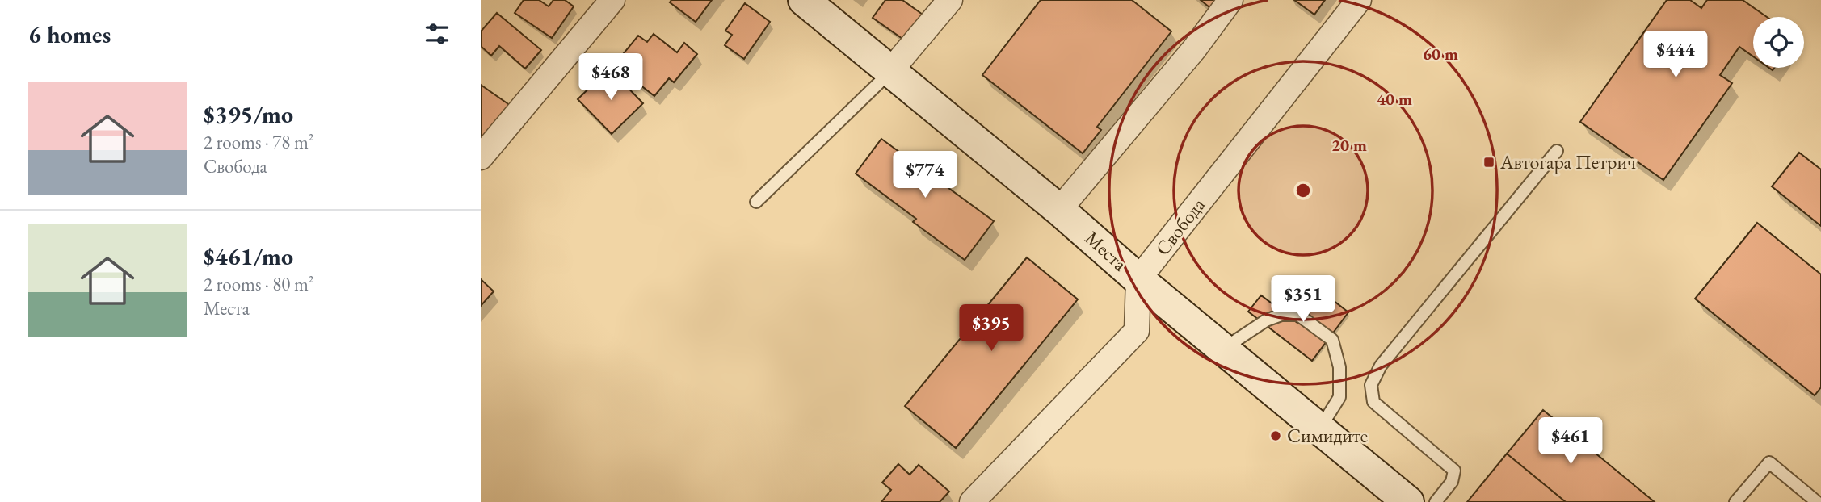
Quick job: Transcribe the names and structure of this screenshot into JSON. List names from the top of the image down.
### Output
{
  "streets": {
    "street": ["Свобода", "Места"]
  },
  "crossings": [
    ["Свобода", "Места"]
  ],
  "places": {
    "transit": ["Автогара Петрич"],
    "other": ["Симидите"]
  },
  "page": {
    "heading": "6 homes",
    "price": [
      "$444",
      "$468",
      "$774",
      "$351",
      "$395",
      "$461"
    ],
    "list": [
      {
        "name": "$395/mo",
        "note": "2 rooms · 78 m² · Свобода"
      },
      {
        "name": "$461/mo",
        "note": "2 rooms · 80 m² · Места"
      }
    ]
  },
  "rings": ["60 m", "40 m", "20 m"]
}
